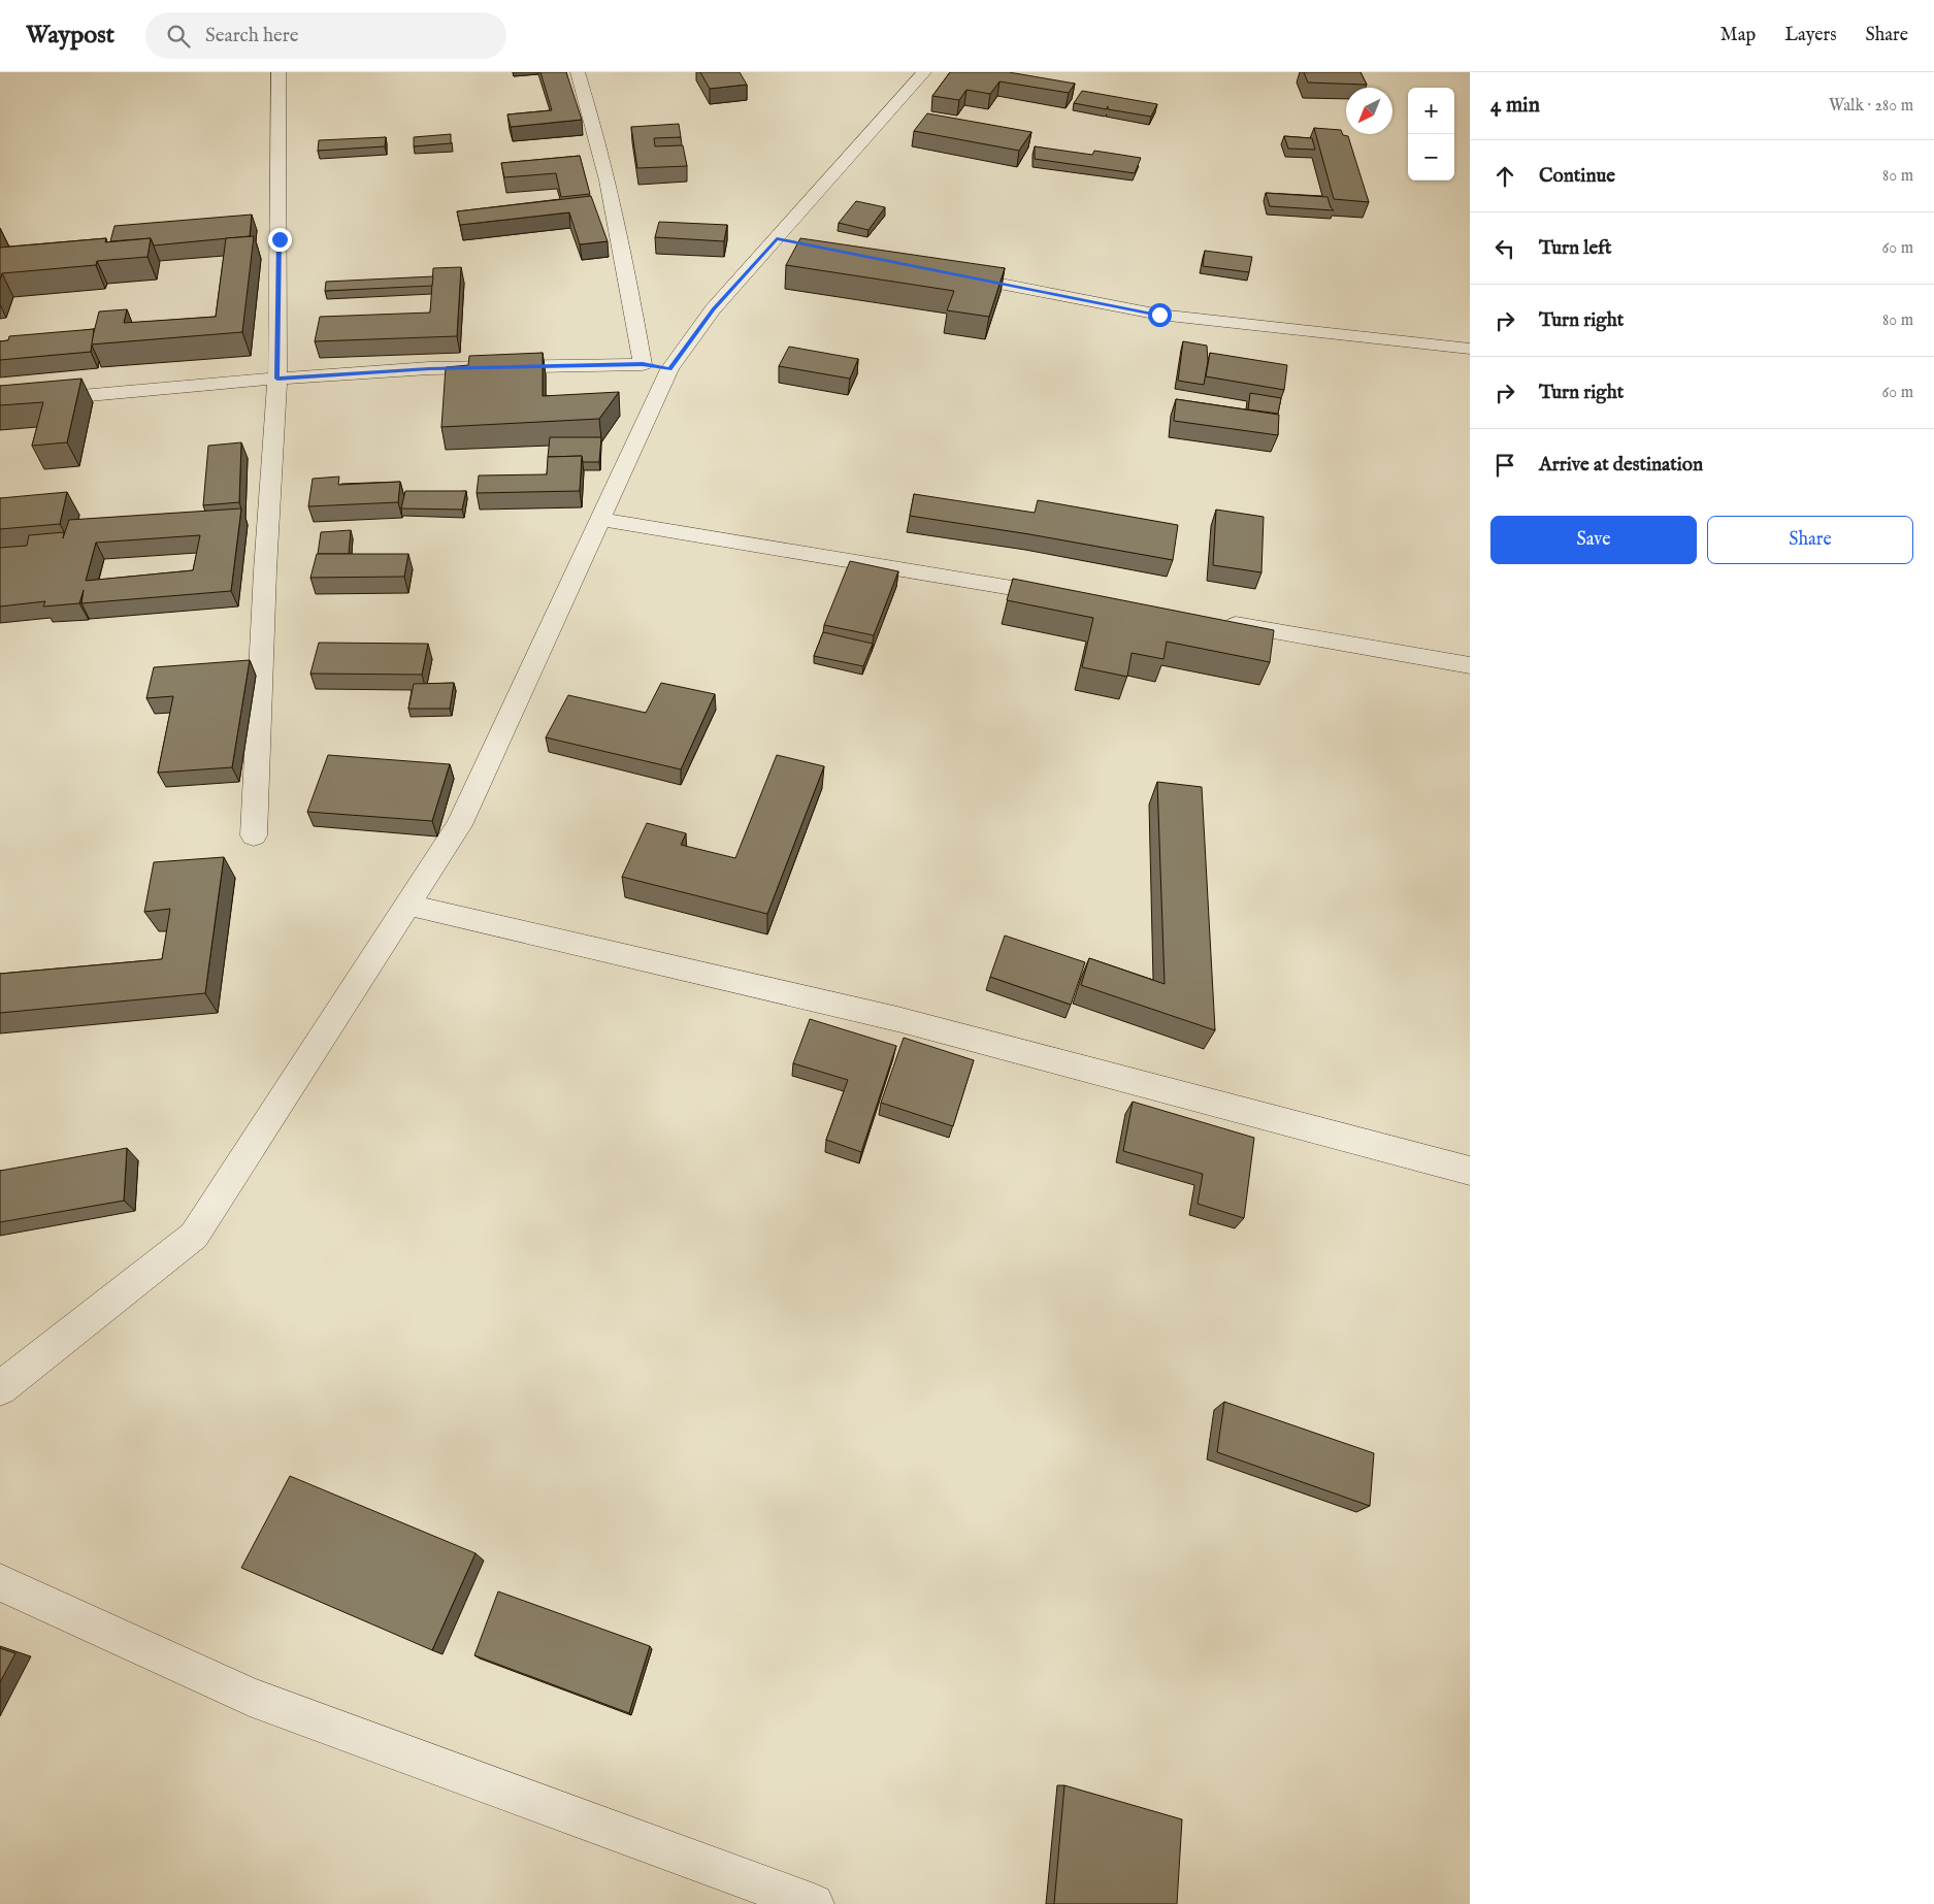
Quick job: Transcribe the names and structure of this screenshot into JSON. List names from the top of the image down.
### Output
{
  "north": "bottom left",
  "page": {
    "header": "Waypost",
    "search": "Search here",
    "nav": ["Map", "Layers", "Share"],
    "heading": ["4 min", "Walk · 280 m"],
    "map_buttons": ["+", "−"],
    "list": [
      ["Continue", "80 m"],
      ["Turn left", "60 m"],
      ["Turn right", "80 m"],
      ["Turn right", "60 m"],
      "Arrive at destination"
    ],
    "buttons": ["Save", "Share"]
  }
}
